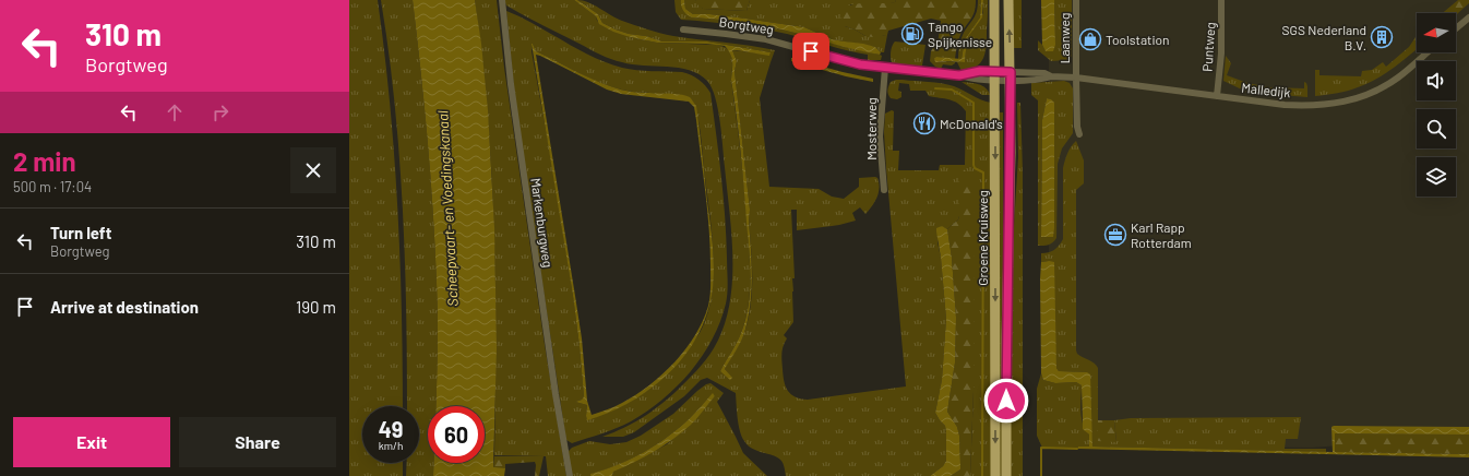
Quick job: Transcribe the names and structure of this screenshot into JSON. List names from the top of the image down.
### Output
{
  "streets": {
    "main road": ["Groene Kruisweg"],
    "street": [
      "Borgtweg",
      "Laanweg",
      "Puntweg",
      "Malledijk",
      "Mosterweg",
      "Markenburgweg"
    ]
  },
  "crossings": [
    ["Borgtweg", "Malledijk"],
    ["Borgtweg", "Mosterweg"],
    ["Borgtweg", "Groene Kruisweg"],
    ["Laanweg", "Malledijk"],
    ["Puntweg", "Malledijk"],
    ["Malledijk", "Groene Kruisweg"]
  ],
  "water": ["Scheepvaart- en Voedingskanaal"],
  "places": {
    "fuel station": ["Tango Spijkenisse"],
    "building": ["SGS Nederland B.V."],
    "shop": ["Toolstation"],
    "restaurant": ["McDonald's"],
    "office": ["Karl Rapp Rotterdam"]
  },
  "north": "left",
  "page": {
    "turn": ["310 m", "Borgtweg"],
    "heading": ["2 min", "500 m · 17:04"],
    "list": [
      {
        "name": "Turn left",
        "note": "Borgtweg",
        "value": "310 m"
      },
      {
        "name": "Arrive at destination",
        "value": "190 m"
      }
    ],
    "speed": "49 km/h",
    "limit": "60",
    "buttons": ["Exit", "Share"]
  }
}
